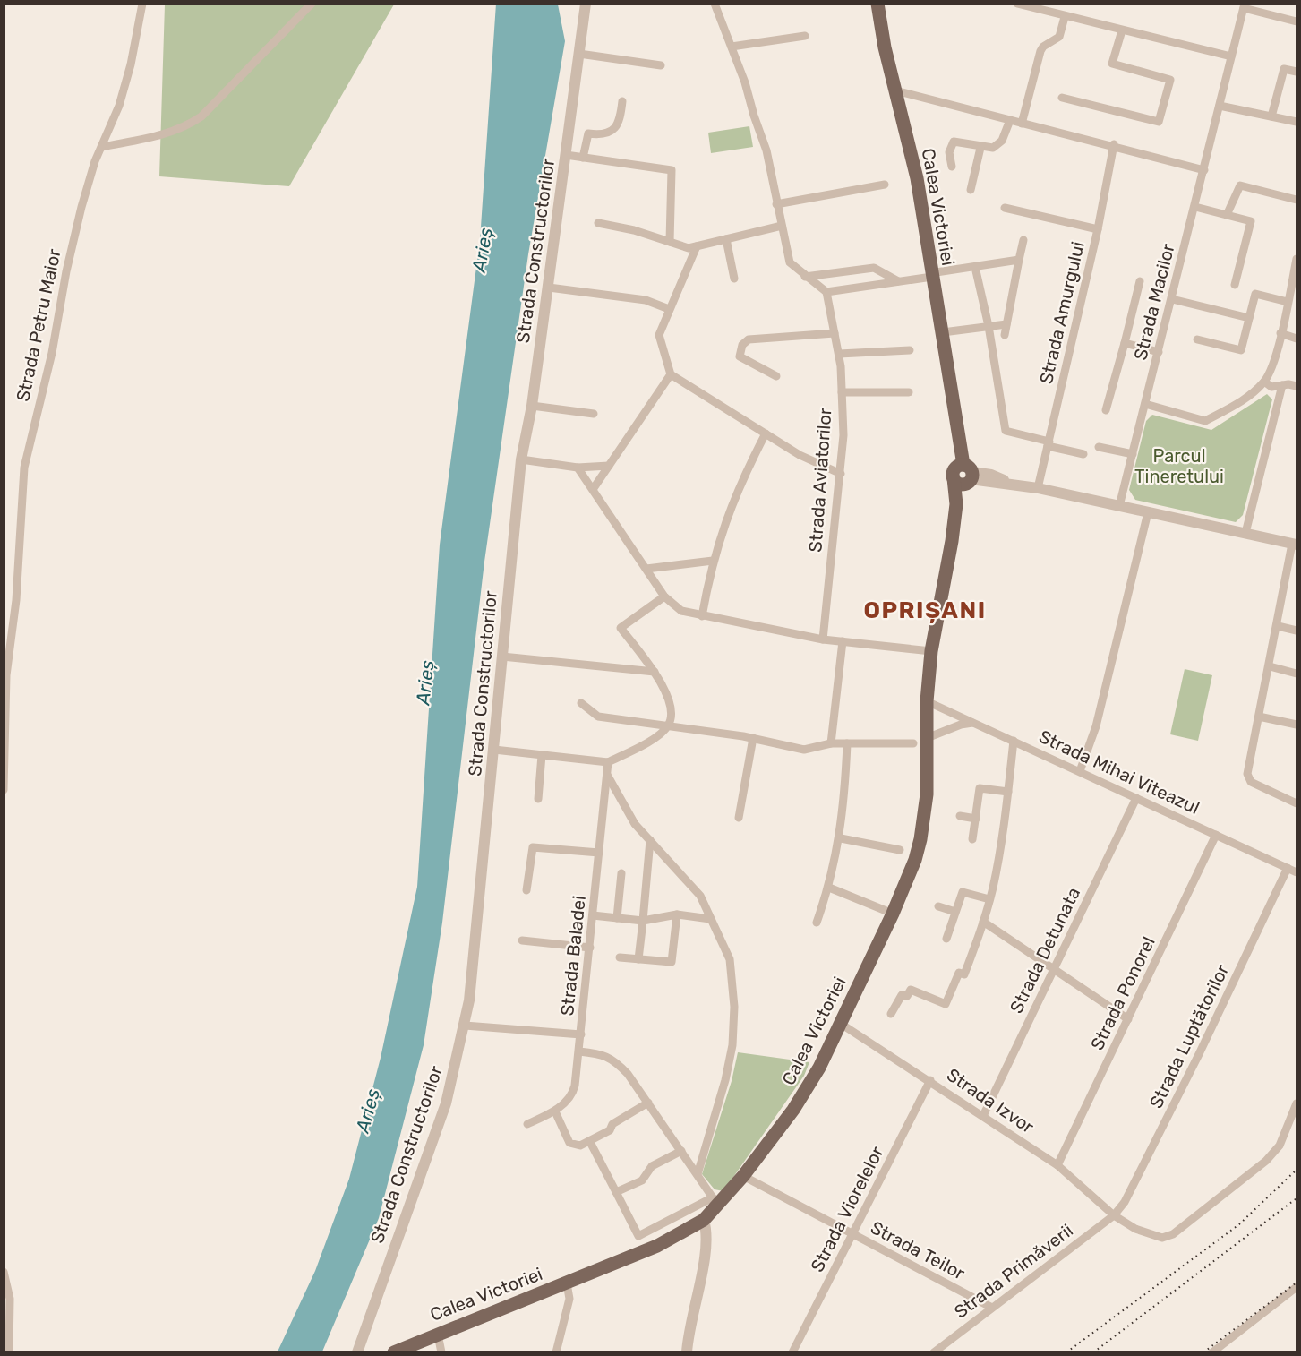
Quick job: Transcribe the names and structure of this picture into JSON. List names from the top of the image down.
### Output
{
  "streets": {
    "main road": ["Calea Victoriei"],
    "street": [
      "Strada Constructorilor",
      "Strada Macilor",
      "Strada Amurgului",
      "Strada Petru Maior",
      "Strada Aviatorilor",
      "Strada Mihai Viteazul",
      "Strada Detunata",
      "Strada Baladei",
      "Strada Ponorel",
      "Strada Luptătorilor",
      "Strada Izvor",
      "Strada Viorelelor",
      "Strada Teilor",
      "Strada Primăverii"
    ]
  },
  "crossings": [
    ["Calea Victoriei", "Strada Mihai Viteazul"],
    ["Calea Victoriei", "Strada Izvor"],
    ["Calea Victoriei", "Strada Teilor"],
    ["Strada Mihai Viteazul", "Strada Detunata"],
    ["Strada Mihai Viteazul", "Strada Ponorel"],
    ["Strada Mihai Viteazul", "Strada Luptătorilor"],
    ["Strada Detunata", "Strada Izvor"],
    ["Strada Ponorel", "Strada Izvor"],
    ["Strada Luptătorilor", "Strada Izvor"],
    ["Strada Luptătorilor", "Strada Primăverii"],
    ["Strada Izvor", "Strada Viorelelor"],
    ["Strada Izvor", "Strada Primăverii"],
    ["Strada Viorelelor", "Strada Teilor"],
    ["Strada Teilor", "Strada Primăverii"]
  ],
  "districts": ["OPRIȘANI"],
  "water": ["Arieș"],
  "parks": ["Parcul Tineretului"]
}
